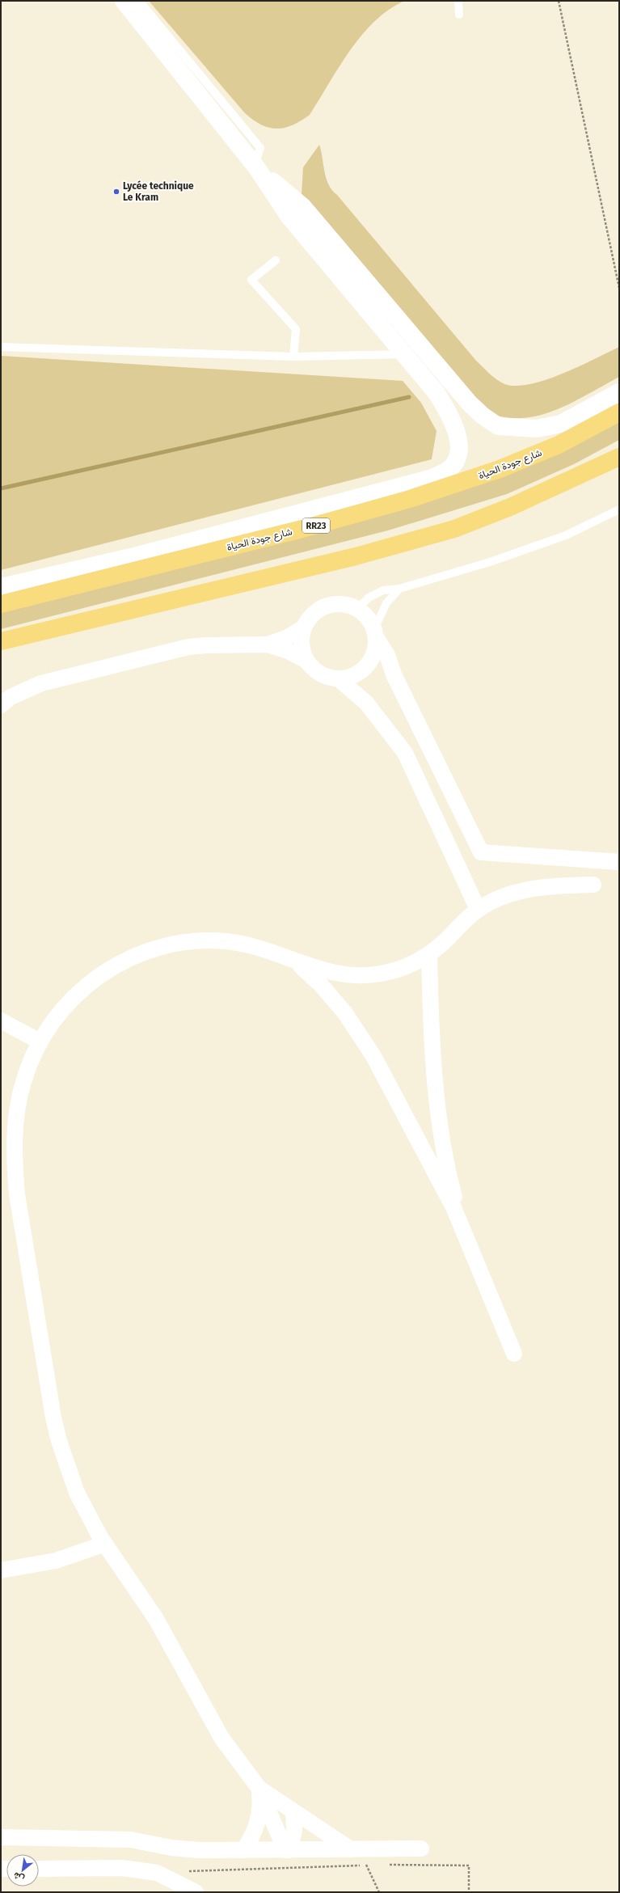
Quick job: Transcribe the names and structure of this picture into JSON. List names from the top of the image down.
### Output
{
  "streets": {
    "highway": ["شارع جودة الحياة", "RR23"]
  },
  "places": ["Lycée technique Le Kram"],
  "north": "bottom left"
}
